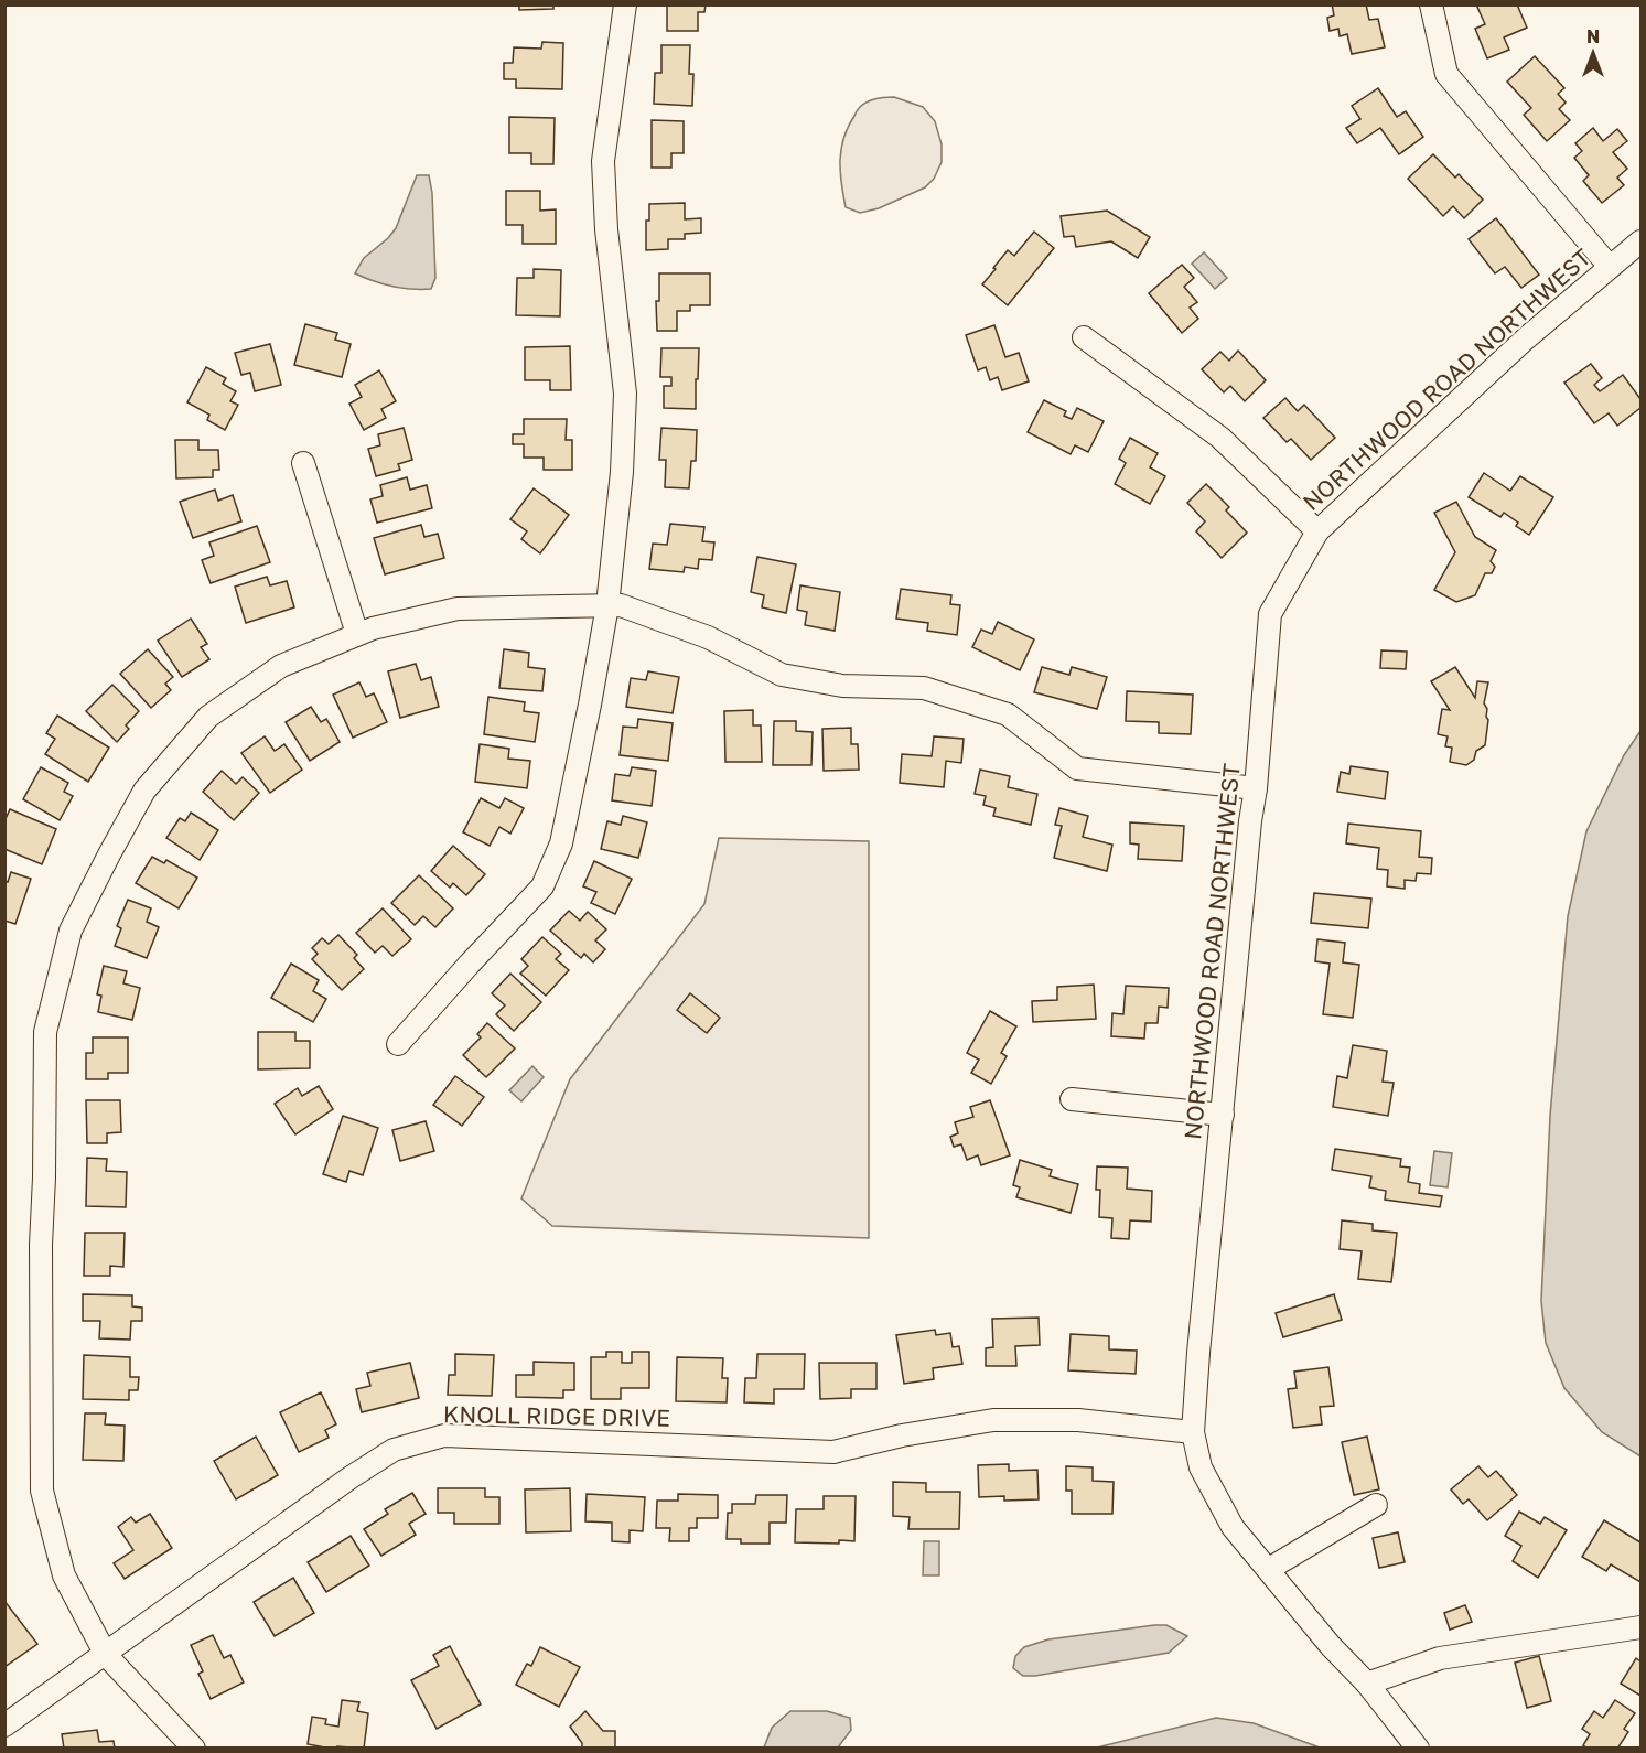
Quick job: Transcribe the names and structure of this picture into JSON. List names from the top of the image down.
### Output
{
  "streets": {
    "street": ["NORTHWOOD ROAD NORTHWEST", "KNOLL RIDGE DRIVE"]
  },
  "crossings": [
    ["NORTHWOOD ROAD NORTHWEST", "KNOLL RIDGE DRIVE"]
  ],
  "north": "top"
}
